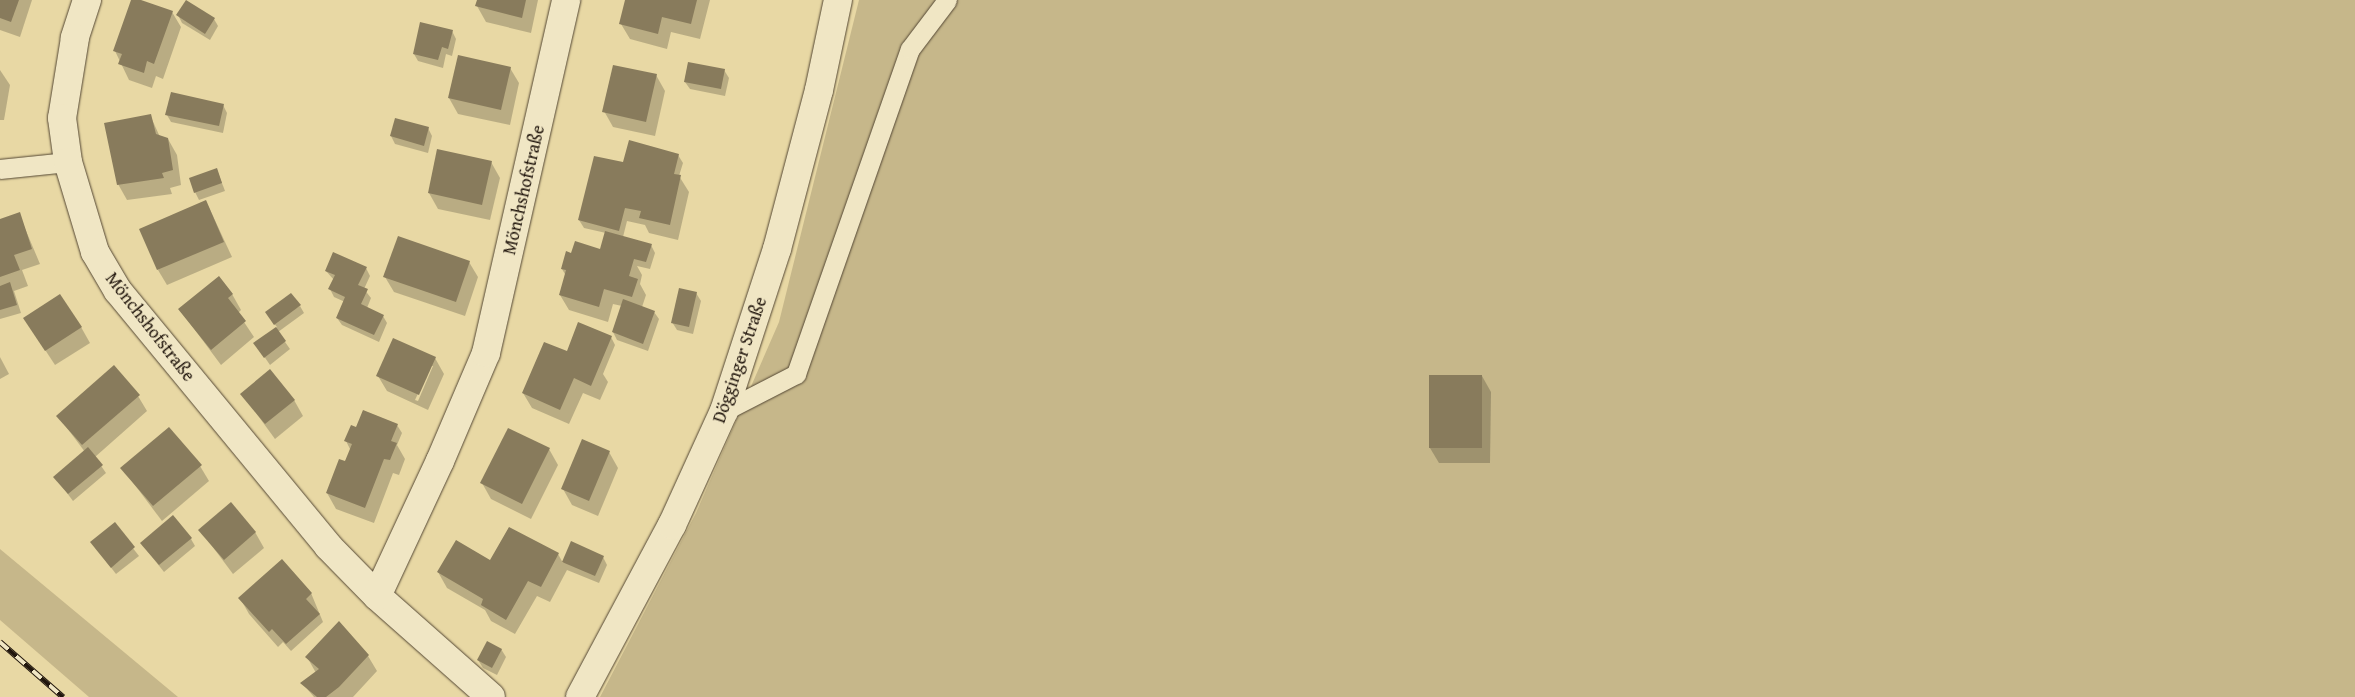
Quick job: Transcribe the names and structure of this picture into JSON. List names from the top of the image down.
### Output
{
  "streets": {
    "street": ["Mönchshofstraße", "Dögginger Straße"]
  }
}
